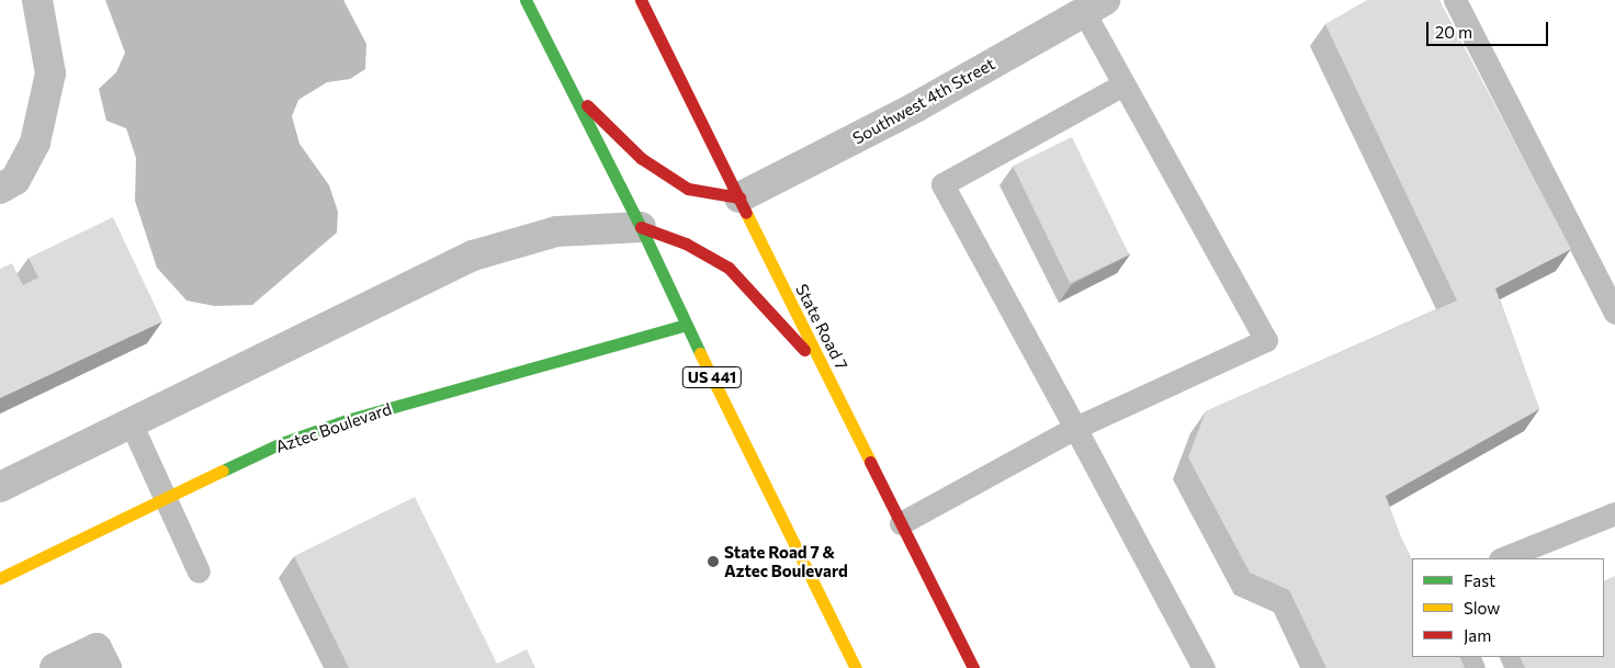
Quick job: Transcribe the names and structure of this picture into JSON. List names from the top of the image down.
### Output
{
  "streets": {
    "main road": ["State Road 7", "US 441", "Aztec Boulevard"],
    "street": ["Southwest 4th Street"]
  },
  "crossings": [
    ["Southwest 4th Street", "State Road 7"],
    ["US 441", "Aztec Boulevard"]
  ],
  "places": ["State Road 7 & Aztec Boulevard"],
  "legend": ["Fast", "Slow", "Jam"],
  "scale_bar": "20 m"
}
